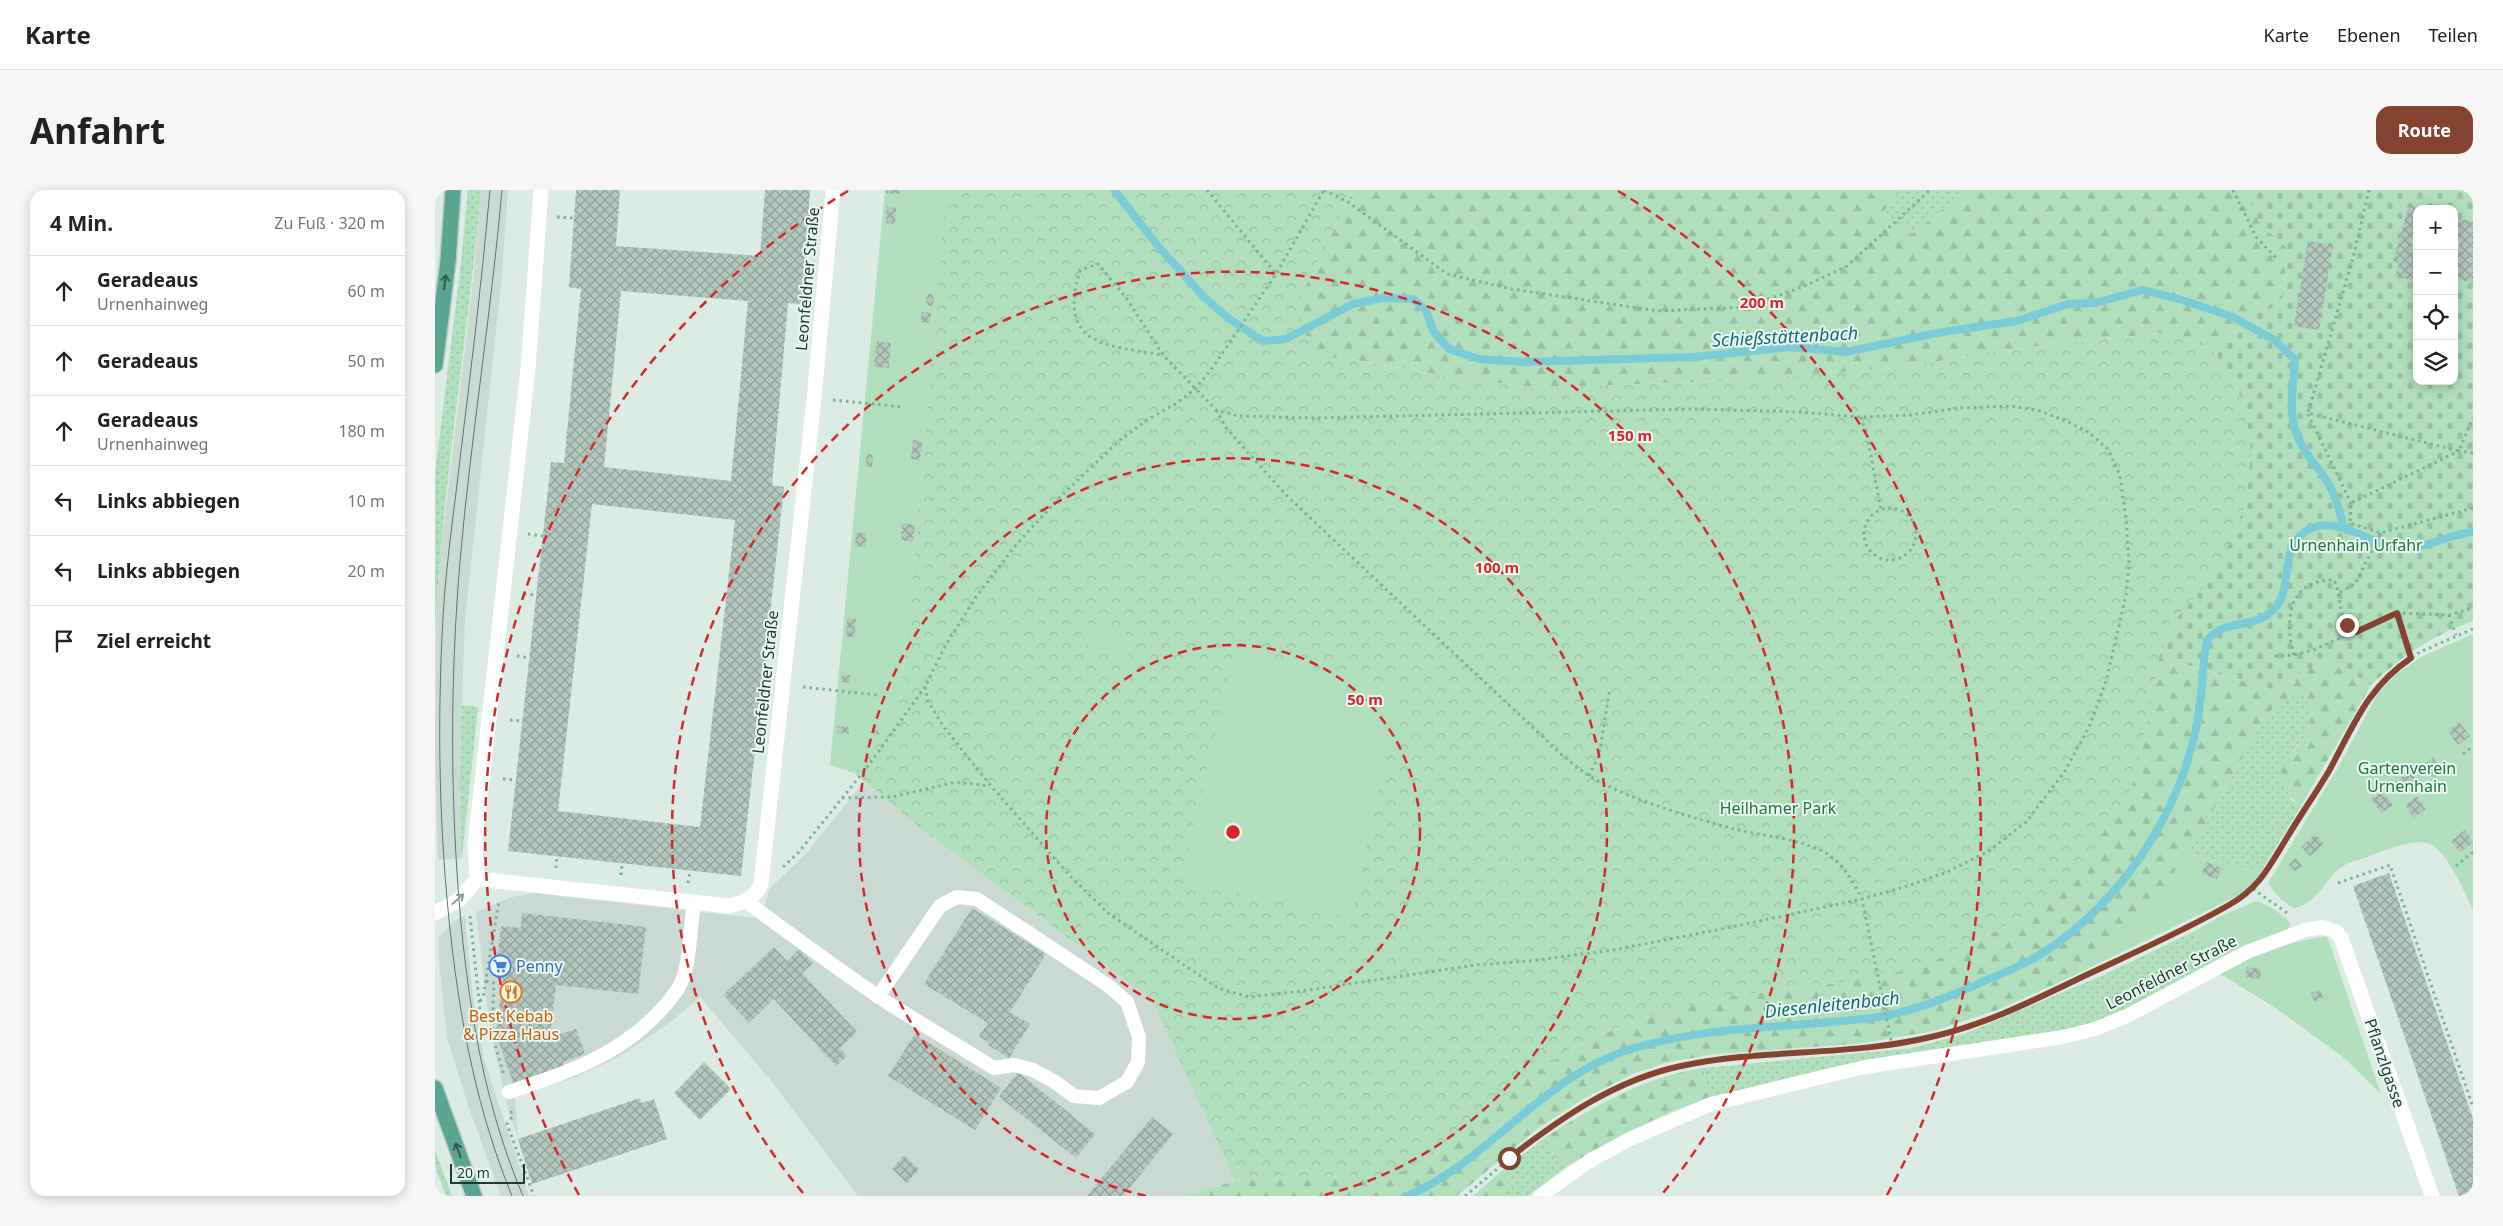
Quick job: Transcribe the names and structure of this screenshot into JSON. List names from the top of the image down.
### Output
{
  "streets": {
    "street": ["Leonfeldner Straße", "Pflanzlgasse"]
  },
  "crossings": [
    ["Leonfeldner Straße", "Pflanzlgasse"]
  ],
  "water": ["Schießstättenbach", "Diesenleitenbach"],
  "parks": ["Urnenhain Urfahr", "Gartenverein Urnenhain", "Heilhamer Park"],
  "places": {
    "supermarket": ["Penny"],
    "restaurant": ["Best Kebab & Pizza Haus"]
  },
  "scale_bar": "20 m",
  "page": {
    "header": "Karte",
    "nav": ["Karte", "Ebenen", "Teilen"],
    "buttons": "Route",
    "title": "Anfahrt",
    "heading": ["4 Min.", "Zu Fuß · 320 m"],
    "map_buttons": ["+", "−"],
    "list": [
      ["Geradeaus", "Urnenhainweg", "60 m"],
      ["Geradeaus", "50 m"],
      ["Geradeaus", "Urnenhainweg", "180 m"],
      ["Links abbiegen", "10 m"],
      ["Links abbiegen", "20 m"],
      "Ziel erreicht"
    ],
    "scale": "20 m"
  },
  "rings": [
    "200 m",
    "150 m",
    "100 m",
    "50 m"
  ]
}
